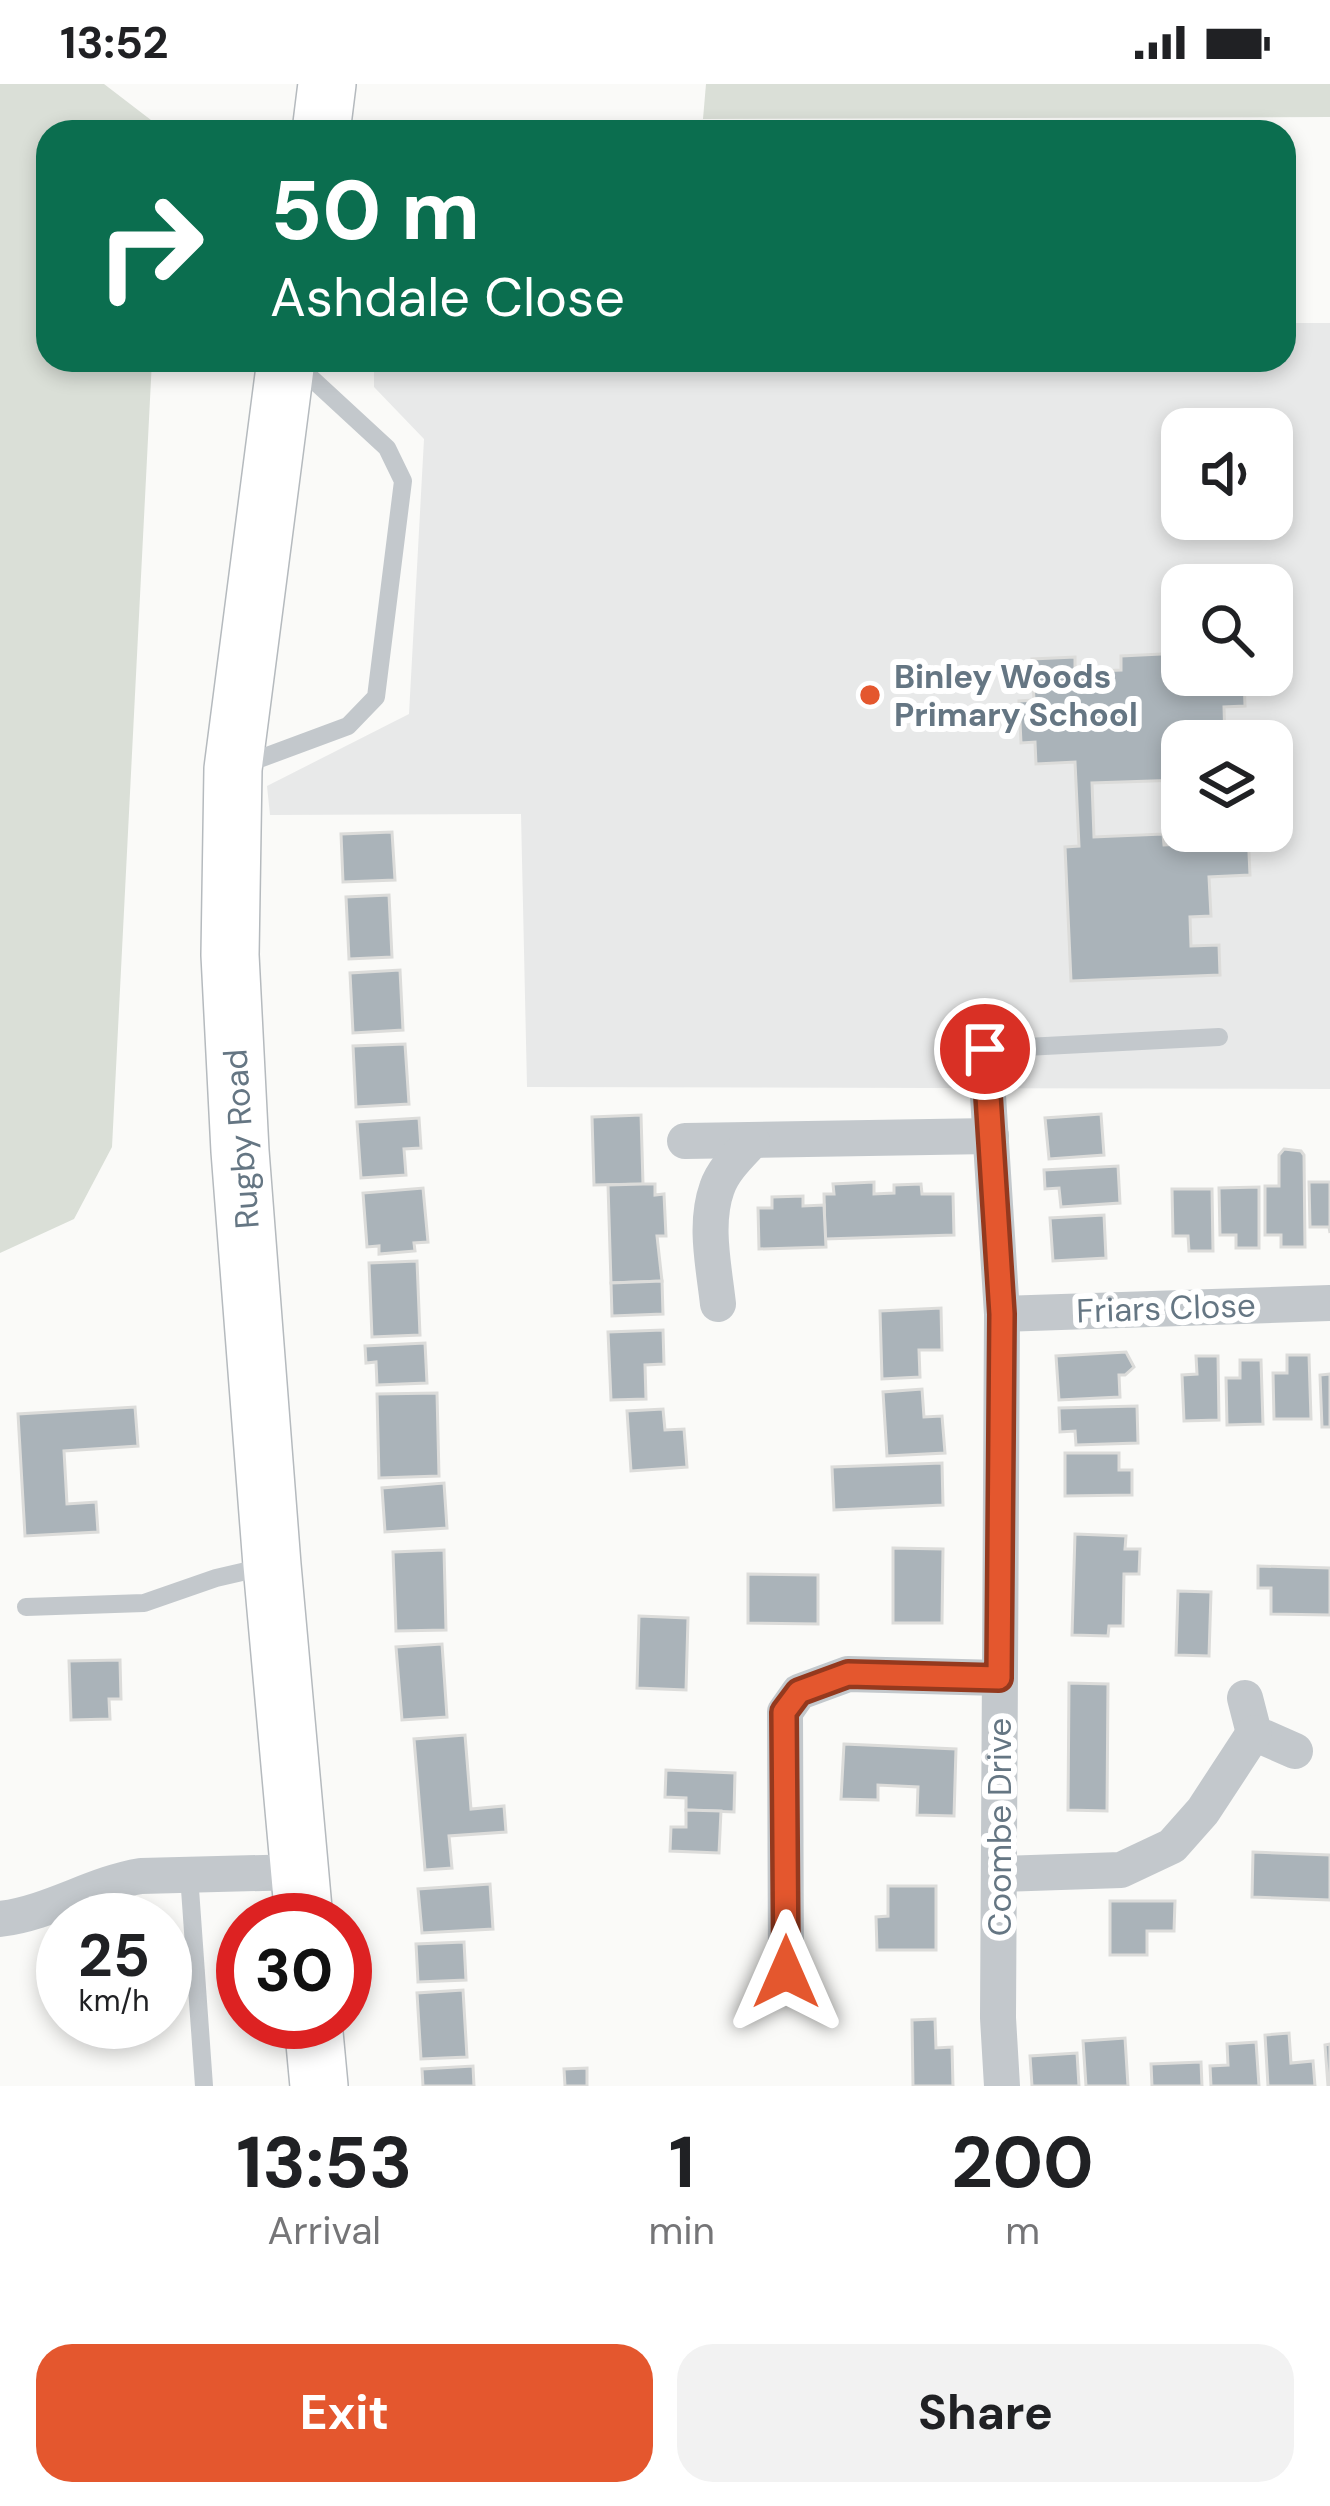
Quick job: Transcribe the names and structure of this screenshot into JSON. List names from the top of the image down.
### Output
{
  "streets": {
    "main road": ["Rugby Road"],
    "street": ["Friars Close", "Coombe Drive"]
  },
  "crossings": [
    ["Friars Close", "Coombe Drive"]
  ],
  "places": ["Binley Woods Primary School"],
  "page": {
    "status": "13:52",
    "turn": ["50 m", "Ashdale Close"],
    "speed": "25 km/h",
    "limit": "30",
    "eta": [
      "13:53",
      "Arrival",
      "1",
      "min",
      "200",
      "m"
    ],
    "buttons": ["Exit", "Share"]
  }
}
